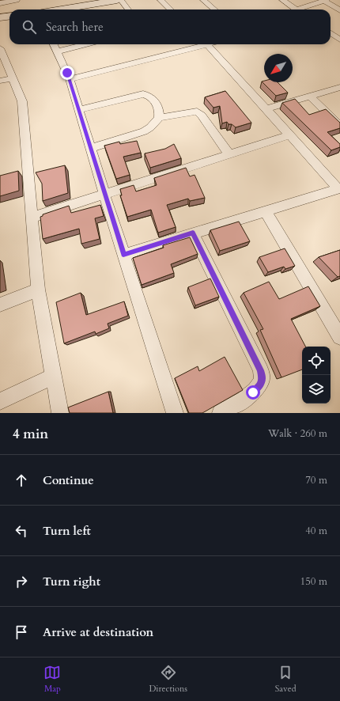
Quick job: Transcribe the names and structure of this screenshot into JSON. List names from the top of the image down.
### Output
{
  "north": "bottom left",
  "page": {
    "search": "Search here",
    "heading": ["4 min", "Walk · 260 m"],
    "list": [
      ["Continue", "70 m"],
      ["Turn left", "40 m"],
      ["Turn right", "150 m"],
      "Arrive at destination"
    ],
    "nav": ["Map", "Directions", "Saved"]
  }
}
